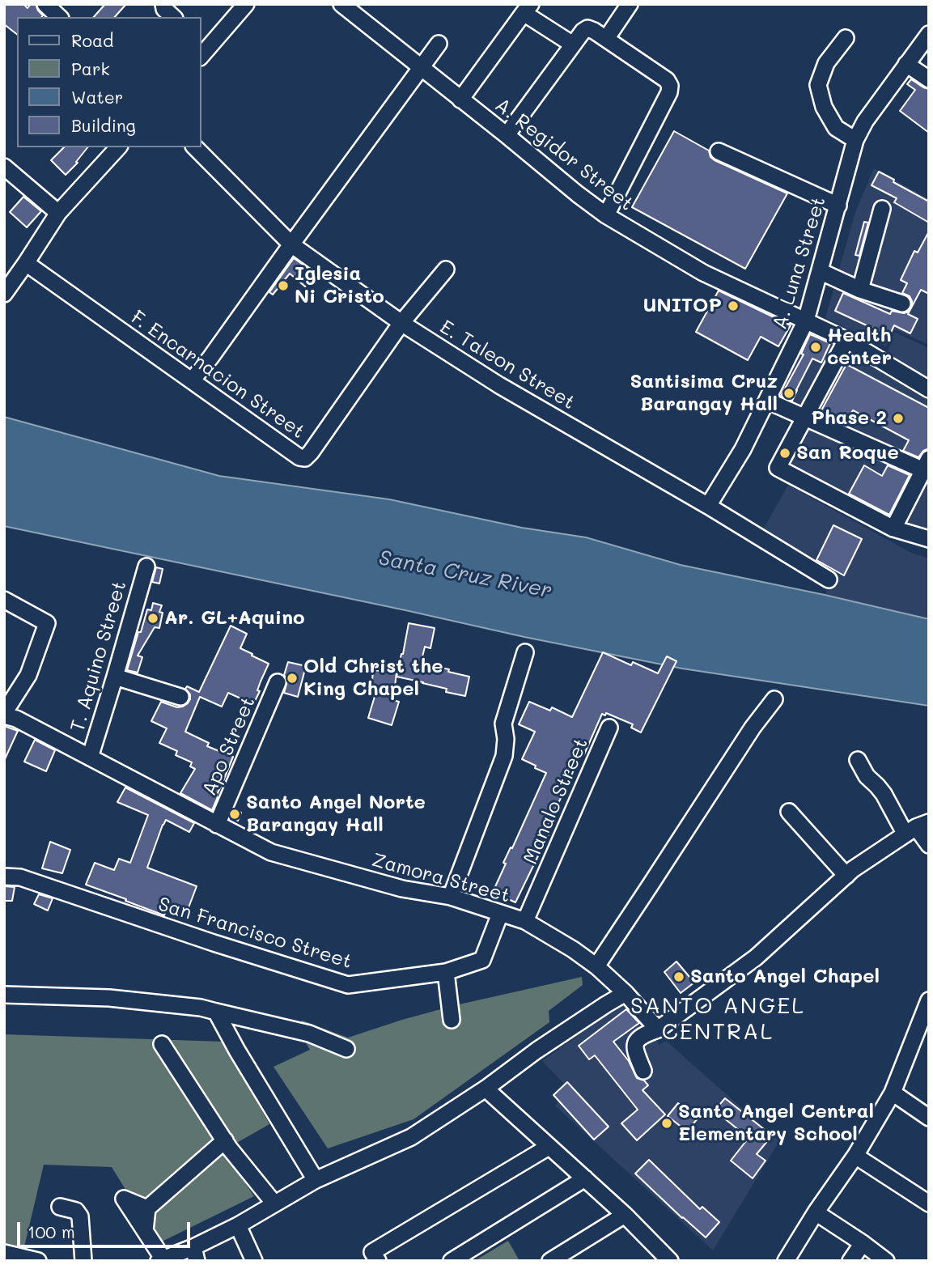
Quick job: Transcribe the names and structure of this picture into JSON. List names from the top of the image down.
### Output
{
  "streets": {
    "street": [
      "A. Regidor Street",
      "A. Luna Street",
      "E. Taleon Street",
      "F. Encarnacion Street",
      "T. Aquino Street",
      "Apo Street",
      "Manalo Street",
      "Zamora Street",
      "San Francisco Street"
    ]
  },
  "crossings": [
    ["A. Regidor Street", "A. Luna Street"],
    ["A. Luna Street", "E. Taleon Street"],
    ["E. Taleon Street", "F. Encarnacion Street"],
    ["T. Aquino Street", "Zamora Street"],
    ["Apo Street", "Zamora Street"],
    ["Manalo Street", "Zamora Street"],
    ["Zamora Street", "San Francisco Street"]
  ],
  "districts": ["SANTO ANGEL CENTRAL"],
  "water": ["Santa Cruz River"],
  "places": [
    "Iglesia Ni Cristo",
    "UNITOP",
    "Health center",
    "Santisima Cruz Barangay Hall",
    "Phase 2",
    "San Roque",
    "Ar. GL+Aquino",
    "Old Christ the King Chapel",
    "Santo Angel Norte Barangay Hall",
    "Santo Angel Chapel",
    "Santo Angel Central Elementary School"
  ],
  "legend": [
    "Road",
    "Park",
    "Water",
    "Building"
  ],
  "scale_bar": "100 m"
}
